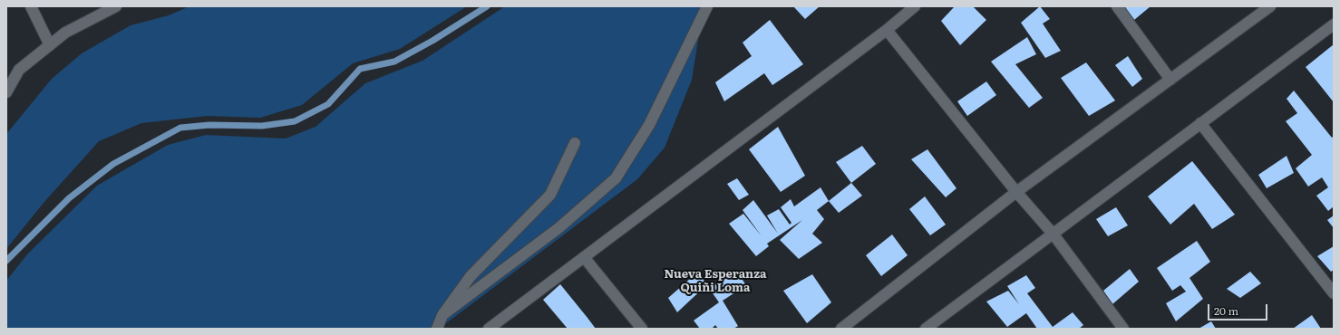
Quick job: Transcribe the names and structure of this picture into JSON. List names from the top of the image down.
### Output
{
  "districts": ["Nueva Esperanza Quiñi Loma"],
  "scale_bar": "20 m"
}
